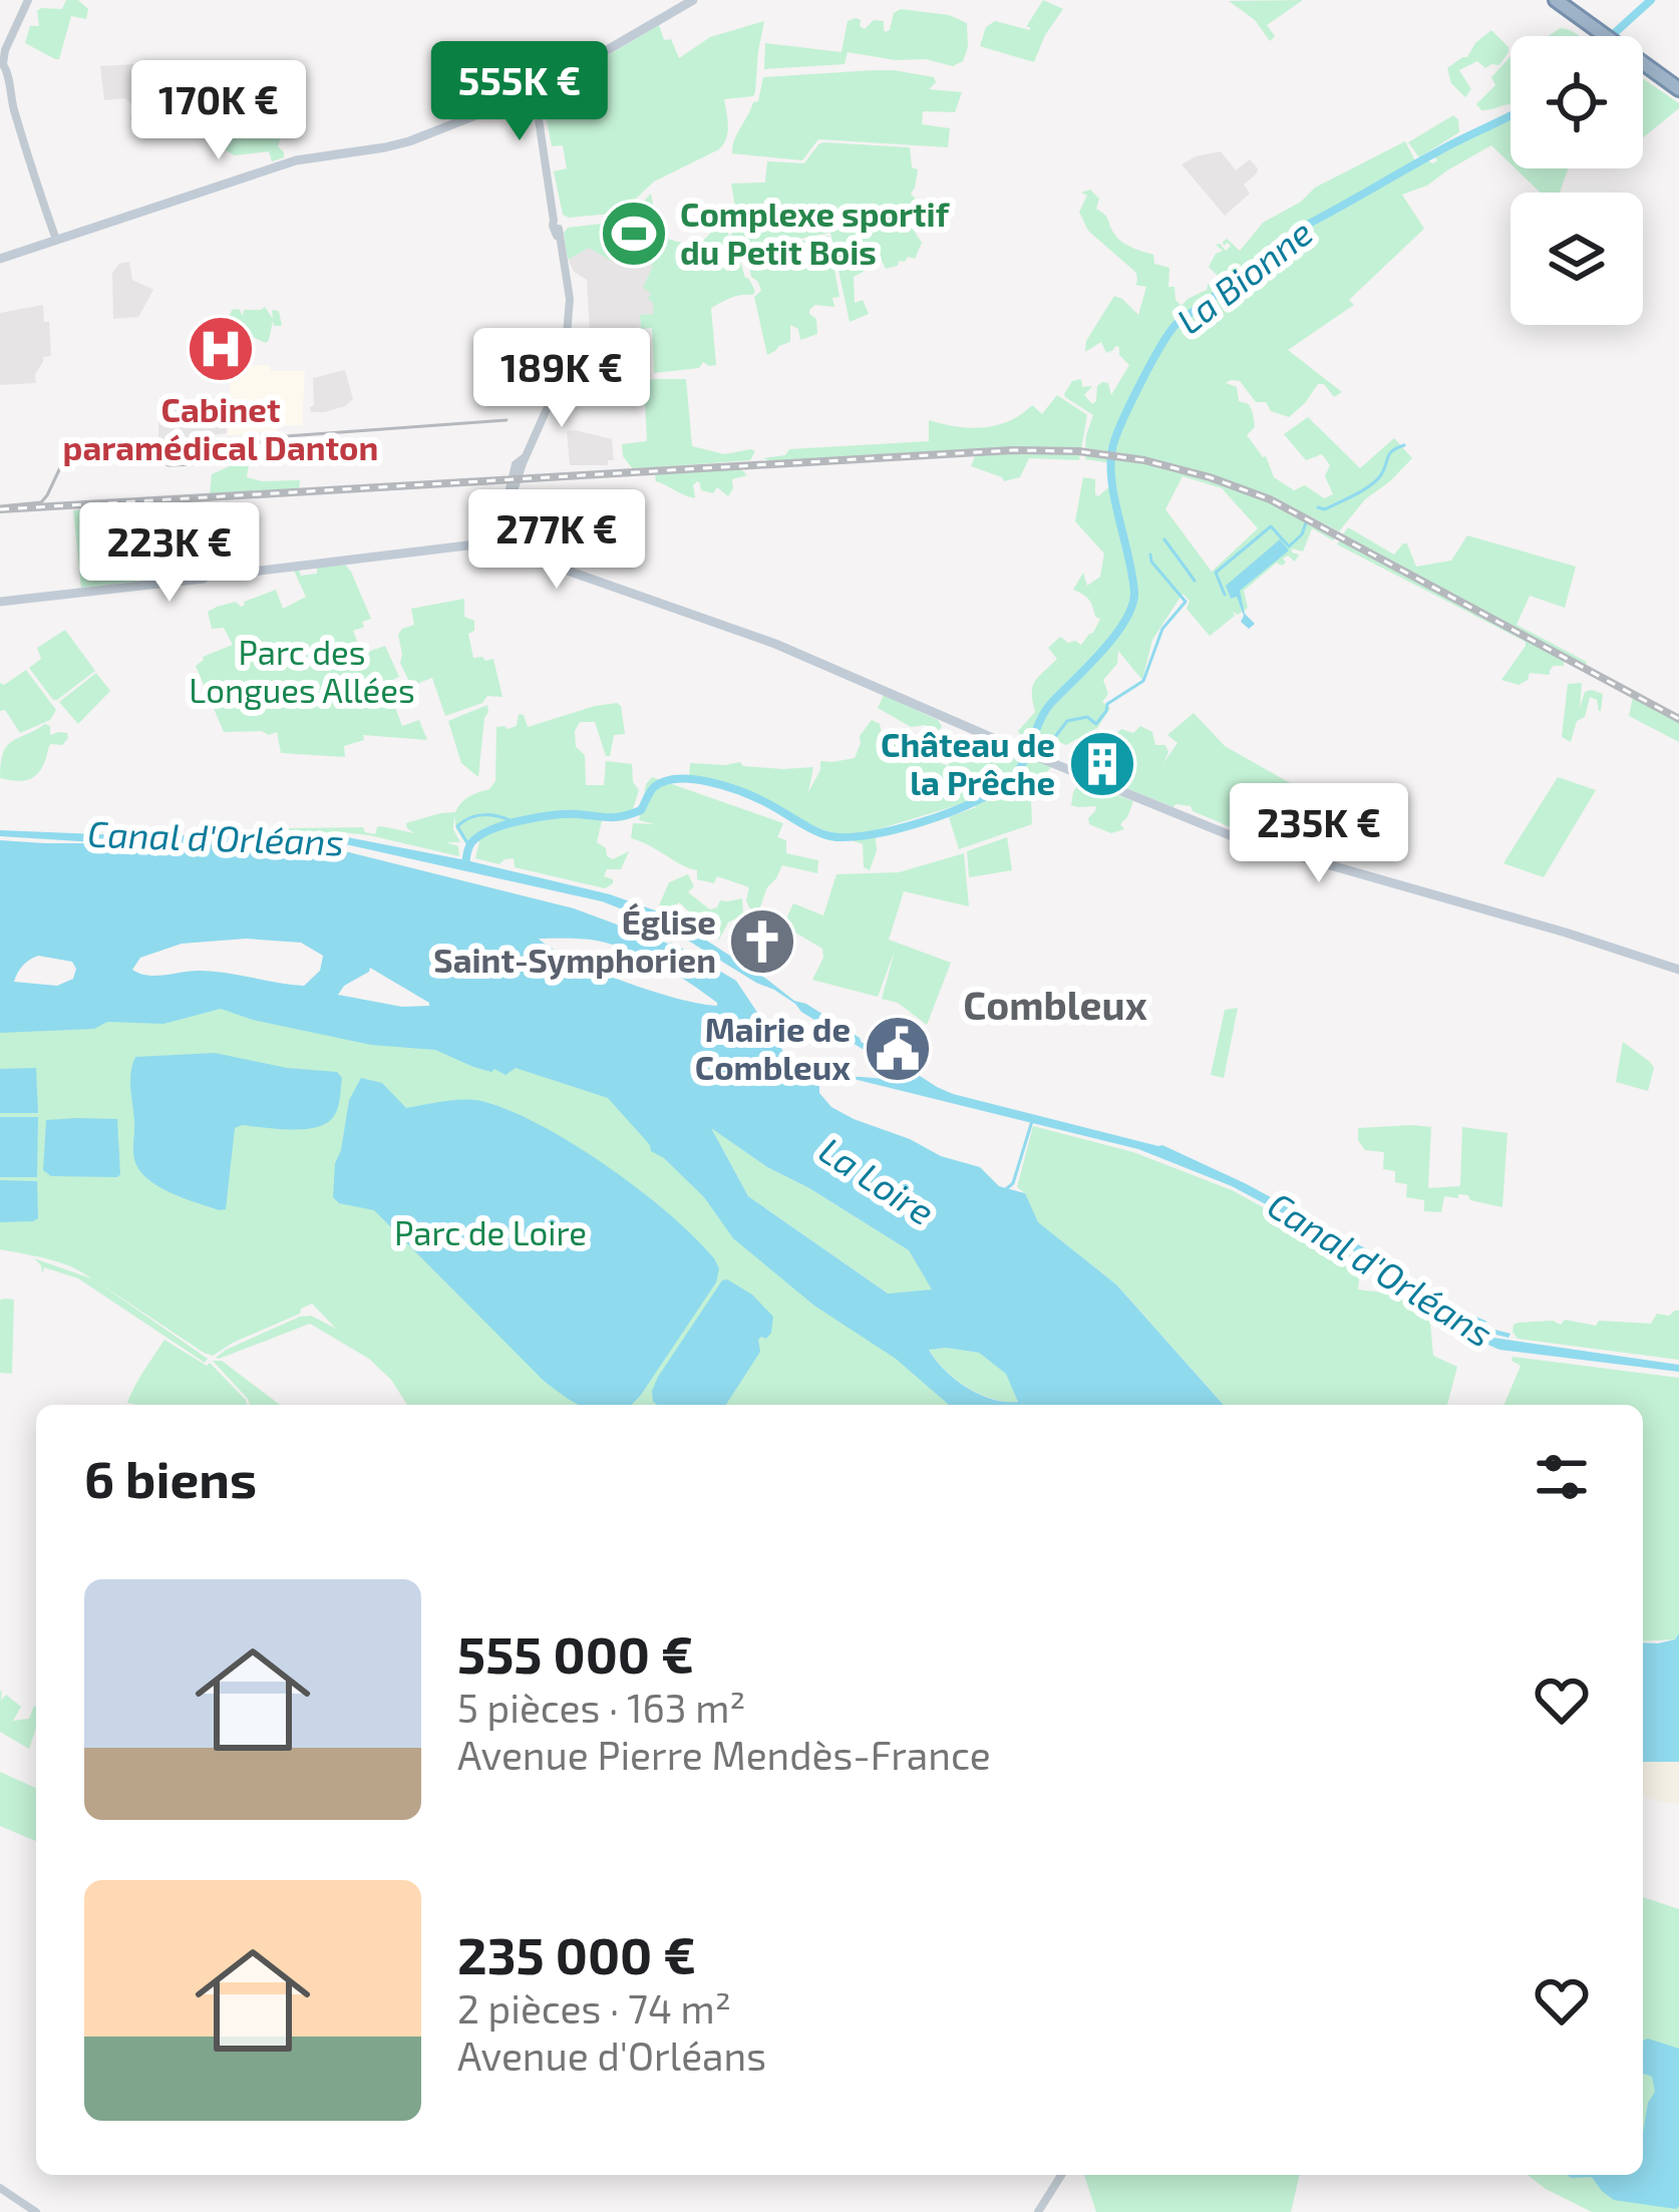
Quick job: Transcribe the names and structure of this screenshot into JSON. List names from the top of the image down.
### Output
{
  "districts": ["Combleux"],
  "water": ["La Bionne", "Canal d'Orléans", "La Loire"],
  "parks": ["Parc des Longues Allées", "Parc de Loire"],
  "places": {
    "sports": ["Complexe sportif du Petit Bois"],
    "hospital": ["Cabinet paramédical Danton"],
    "building": ["Château de la Prêche"],
    "church": ["Église Saint-Symphorien"],
    "public building": ["Mairie de Combleux"]
  },
  "page": {
    "price": [
      "555K €",
      "170K €",
      "189K €",
      "277K €",
      "223K €",
      "235K €"
    ],
    "heading": "6 biens",
    "list": [
      {
        "name": "555 000 €",
        "note": "5 pièces · 163 m² · Avenue Pierre Mendès-France"
      },
      {
        "name": "235 000 €",
        "note": "2 pièces · 74 m² · Avenue d'Orléans"
      }
    ]
  }
}
